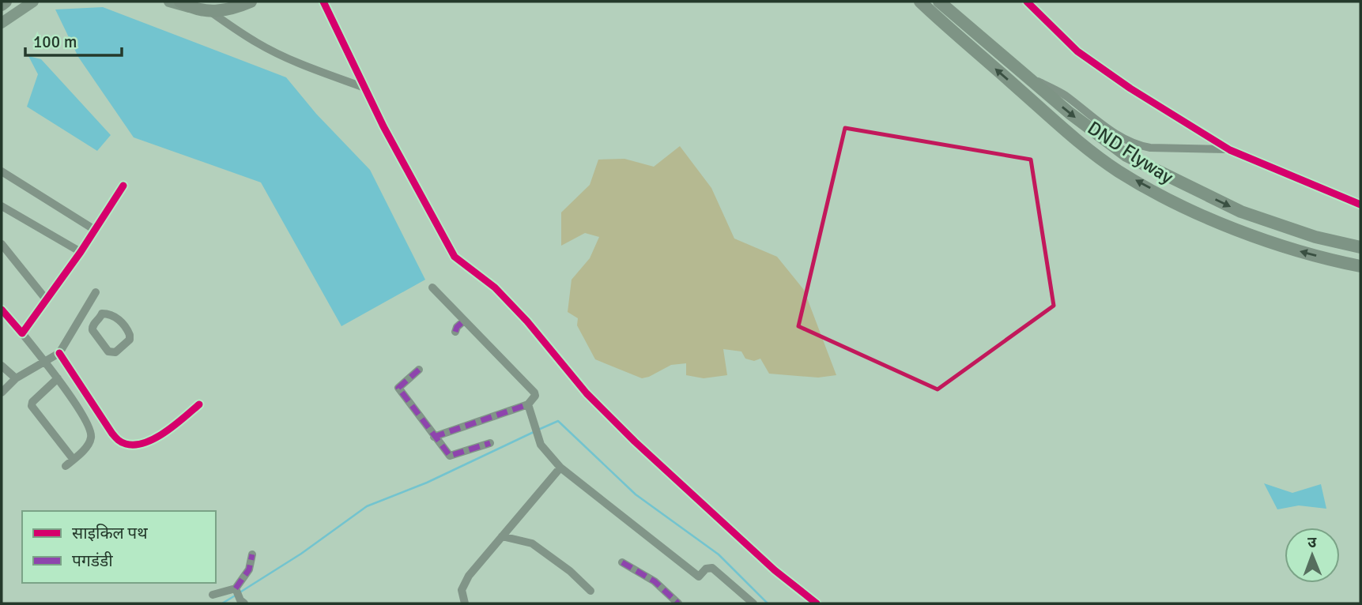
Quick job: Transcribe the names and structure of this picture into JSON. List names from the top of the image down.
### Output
{
  "streets": {
    "highway": ["DND Flyway"]
  },
  "legend": ["साइकिल पथ", "पगडंडी"],
  "scale_bar": "100 m",
  "north": "top"
}
